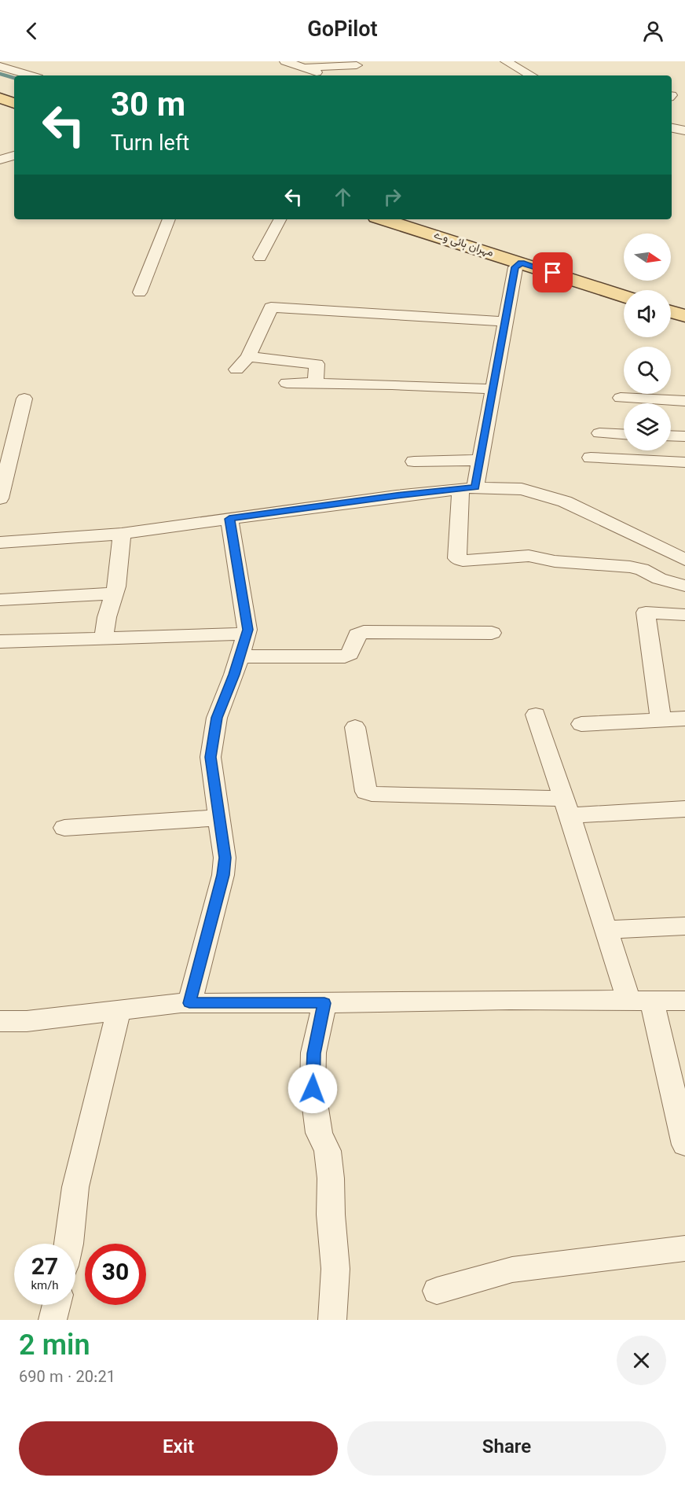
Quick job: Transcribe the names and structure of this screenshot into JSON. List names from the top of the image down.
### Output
{
  "streets": {
    "main road": ["مہران ہائی وے"]
  },
  "north": "right",
  "page": {
    "header": "GoPilot",
    "turn": ["30 m", "Turn left"],
    "speed": "27 km/h",
    "limit": "30",
    "heading": ["2 min", "690 m · 20:21"],
    "buttons": ["Exit", "Share"]
  }
}
